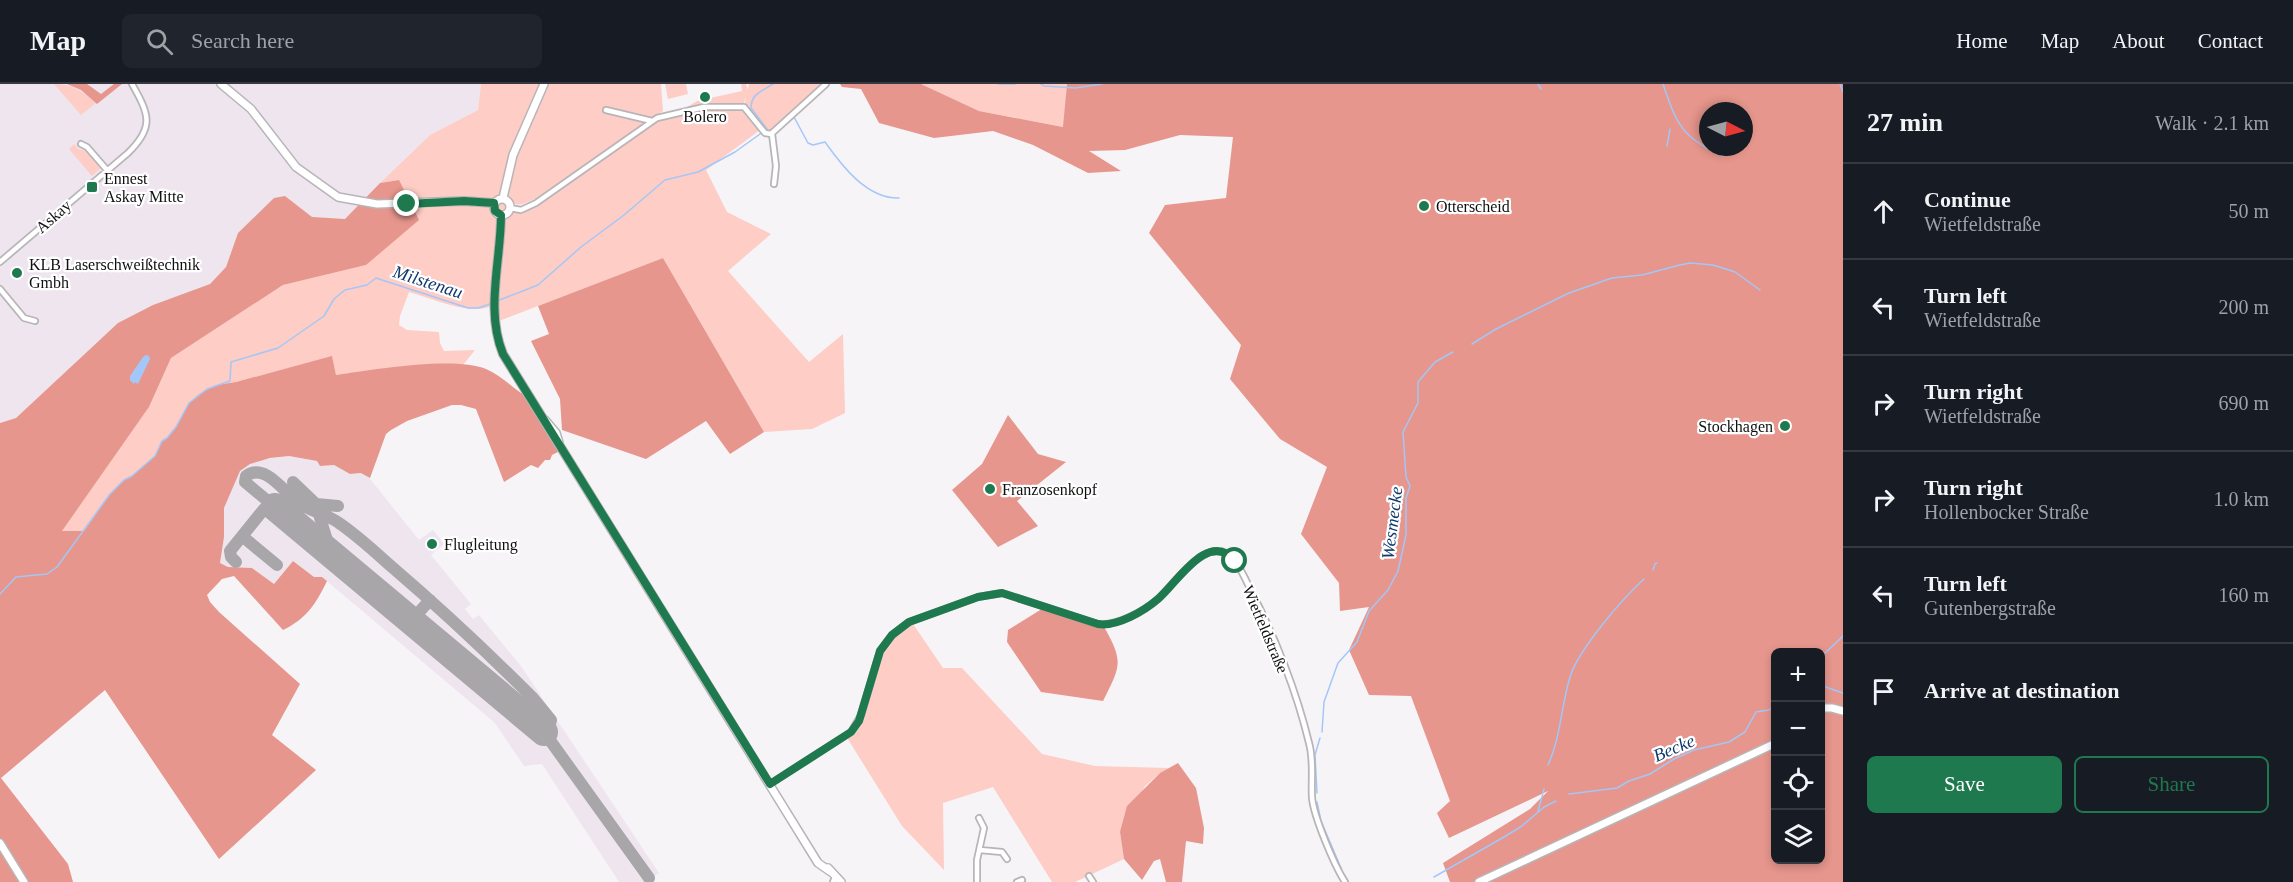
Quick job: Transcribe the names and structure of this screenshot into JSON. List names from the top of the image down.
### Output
{
  "streets": {
    "street": ["Askay", "Wietfeldstraße"]
  },
  "water": ["Milstenau", "Wesmecke", "Becke"],
  "places": {
    "other": [
      "Bolero",
      "Otterscheid",
      "KLB Laserschweißtechnik Gmbh",
      "Stockhagen",
      "Franzosenkopf",
      "Flugleitung"
    ],
    "transit": ["Ennest Askay Mitte"]
  },
  "north": "right",
  "page": {
    "header": "Map",
    "search": "Search here",
    "nav": [
      "Home",
      "Map",
      "About",
      "Contact"
    ],
    "heading": ["27 min", "Walk · 2.1 km"],
    "list": [
      ["Continue", "Wietfeldstraße", "50 m"],
      ["Turn left", "Wietfeldstraße", "200 m"],
      ["Turn right", "Wietfeldstraße", "690 m"],
      ["Turn right", "Hollenbocker Straße", "1.0 km"],
      ["Turn left", "Gutenbergstraße", "160 m"],
      "Arrive at destination"
    ],
    "map_buttons": ["+", "−"],
    "buttons": ["Save", "Share"]
  }
}
